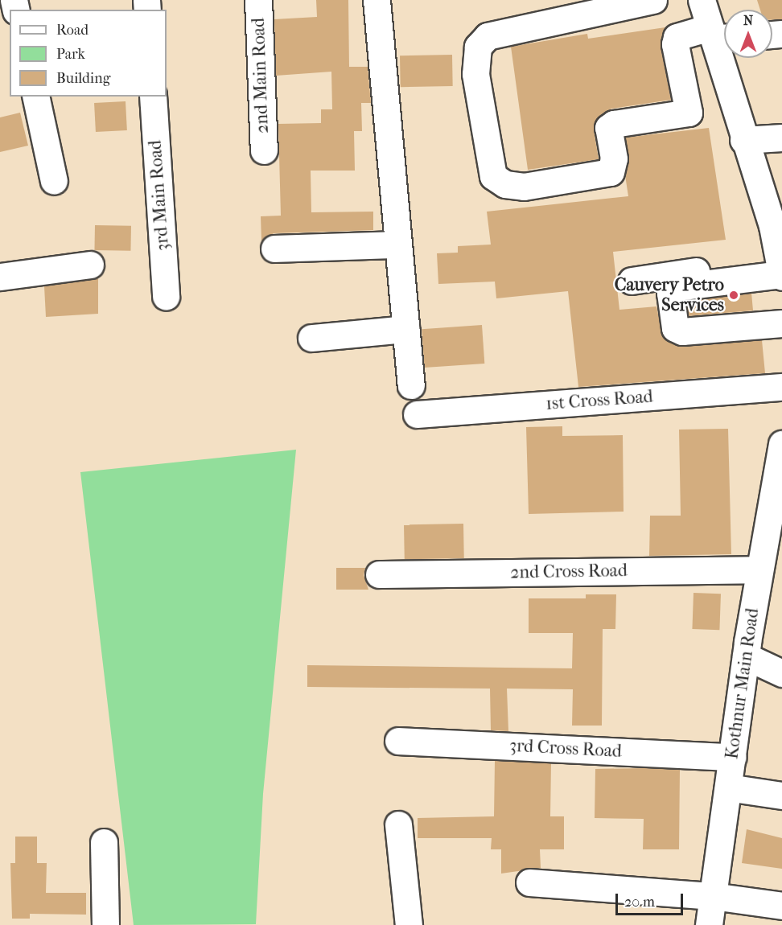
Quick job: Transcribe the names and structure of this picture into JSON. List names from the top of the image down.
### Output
{
  "streets": {
    "street": [
      "2nd Main Road",
      "3rd Main Road",
      "1st Cross Road",
      "2nd Cross Road",
      "Kothnur Main Road",
      "3rd Cross Road"
    ]
  },
  "crossings": [
    ["2nd Cross Road", "Kothnur Main Road"],
    ["Kothnur Main Road", "3rd Cross Road"]
  ],
  "places": ["Cauvery Petro Services"],
  "legend": ["Road", "Park", "Building"],
  "scale_bar": "20 m",
  "north": "top"
}
